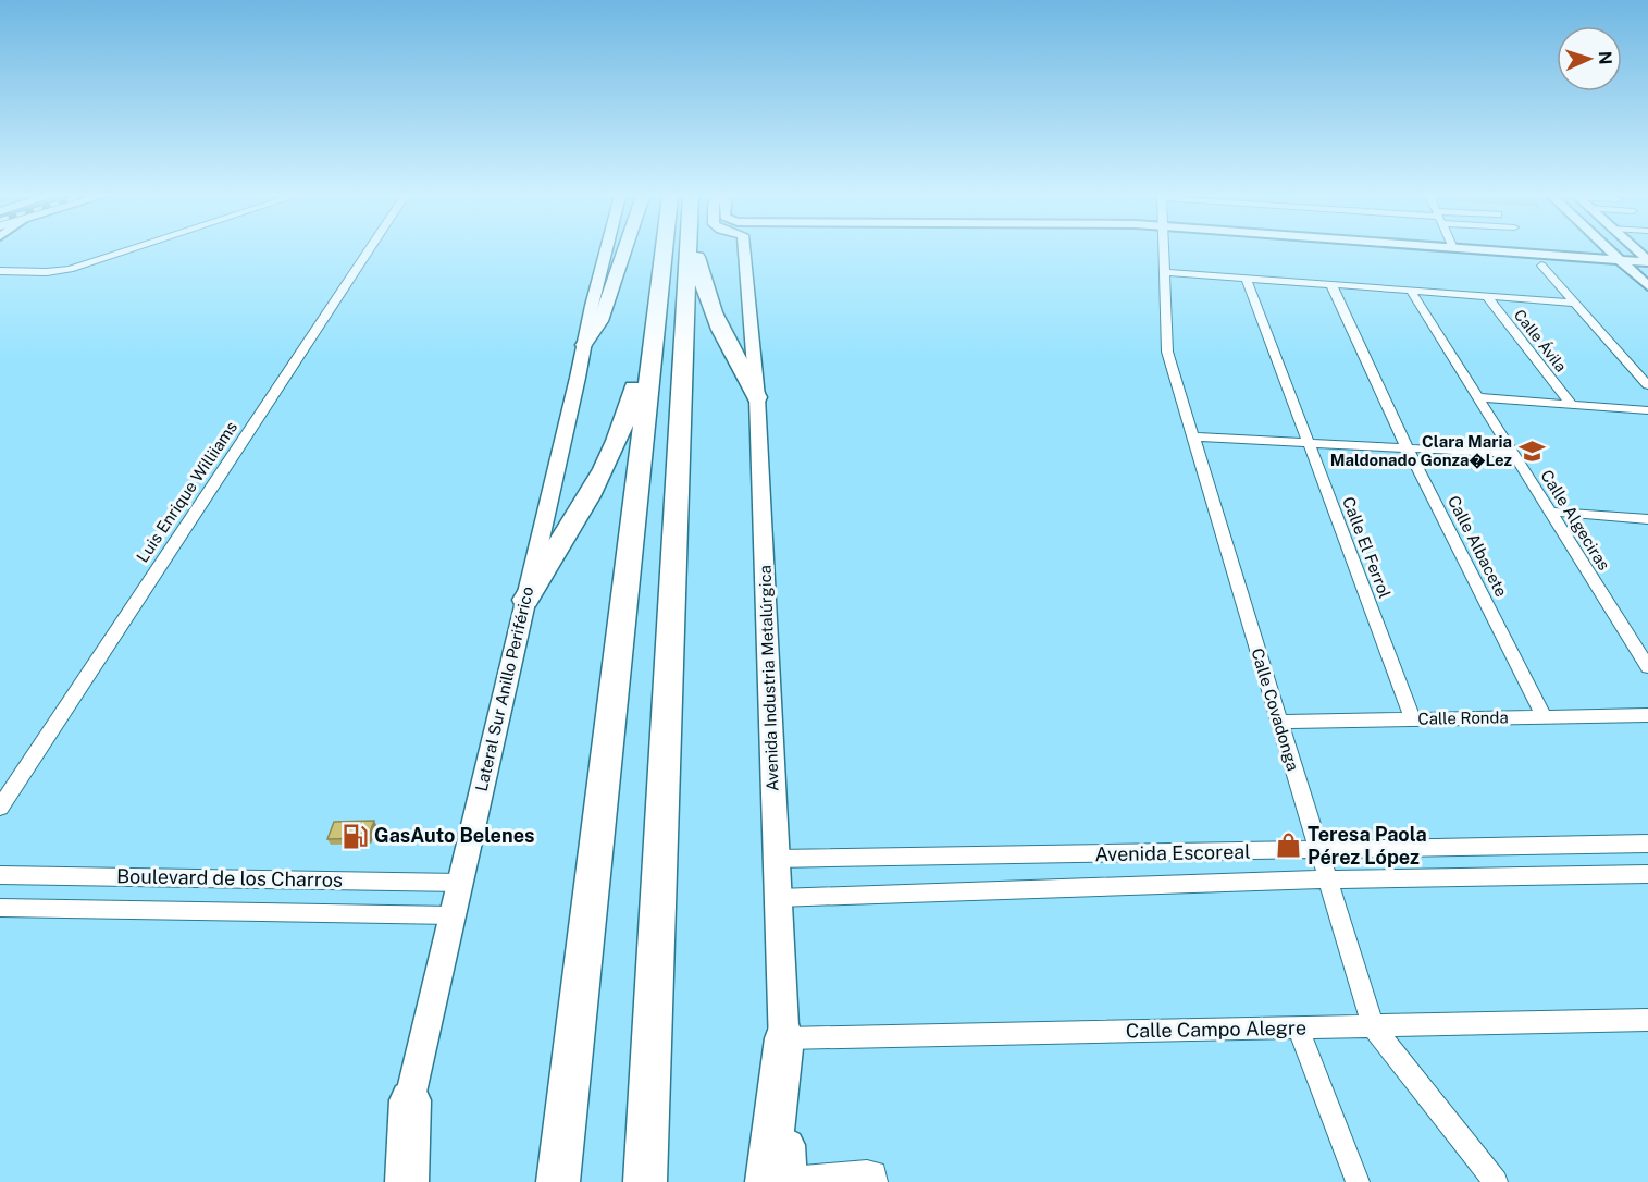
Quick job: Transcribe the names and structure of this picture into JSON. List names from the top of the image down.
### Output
{
  "streets": {
    "main road": ["Avenida Industria Metalúrgica", "Lateral Sur Anillo Periférico"],
    "street": [
      "Calle Ávila",
      "Luis Enrique Williiams",
      "Calle Algeciras",
      "Calle Albacete",
      "Calle El Ferrol",
      "Calle Covadonga",
      "Calle Ronda",
      "Avenida Escoreal",
      "Boulevard de los Charros",
      "Calle Campo Alegre"
    ]
  },
  "crossings": [
    ["Calle Albacete", "Calle Ronda"],
    ["Calle El Ferrol", "Calle Ronda"],
    ["Avenida Industria Metalúrgica", "Avenida Escoreal"],
    ["Avenida Industria Metalúrgica", "Calle Campo Alegre"],
    ["Lateral Sur Anillo Periférico", "Boulevard de los Charros"],
    ["Calle Covadonga", "Calle Ronda"],
    ["Calle Covadonga", "Avenida Escoreal"],
    ["Calle Covadonga", "Calle Campo Alegre"]
  ],
  "places": {
    "school or university": ["Clara Maria Maldonado Gonza�Lez"],
    "fuel station": ["GasAuto Belenes"],
    "shop": ["Teresa Paola Pérez López"]
  },
  "north": "right"
}
